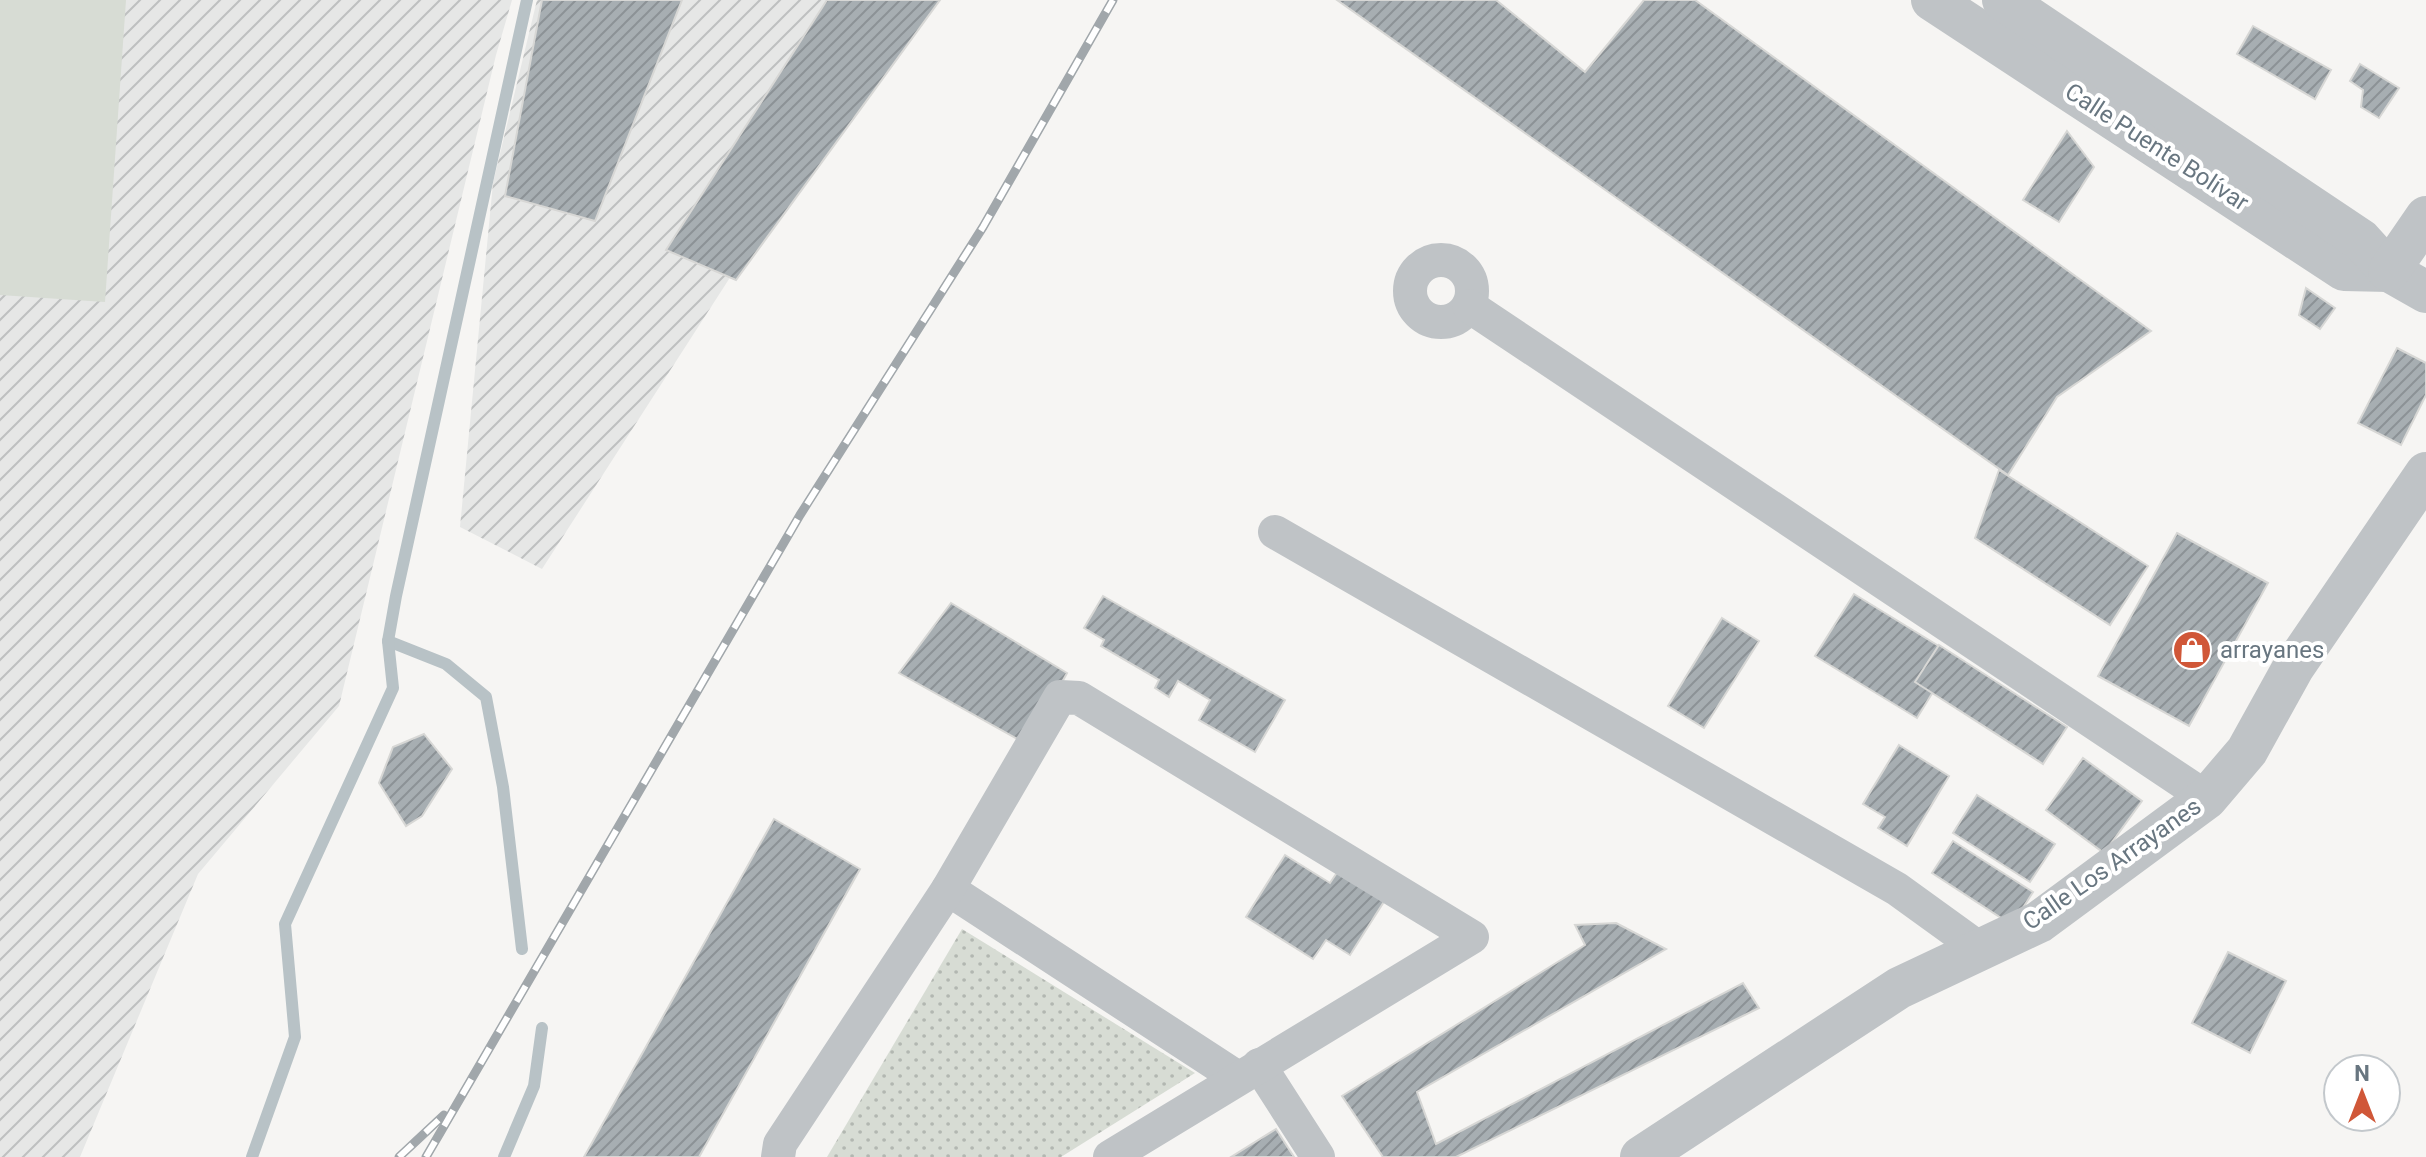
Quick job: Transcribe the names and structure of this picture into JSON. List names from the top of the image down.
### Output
{
  "streets": {
    "street": ["Calle Puente Bolívar", "Calle Los Arrayanes"]
  },
  "places": {
    "shop": ["arrayanes"]
  },
  "north": "top"
}
